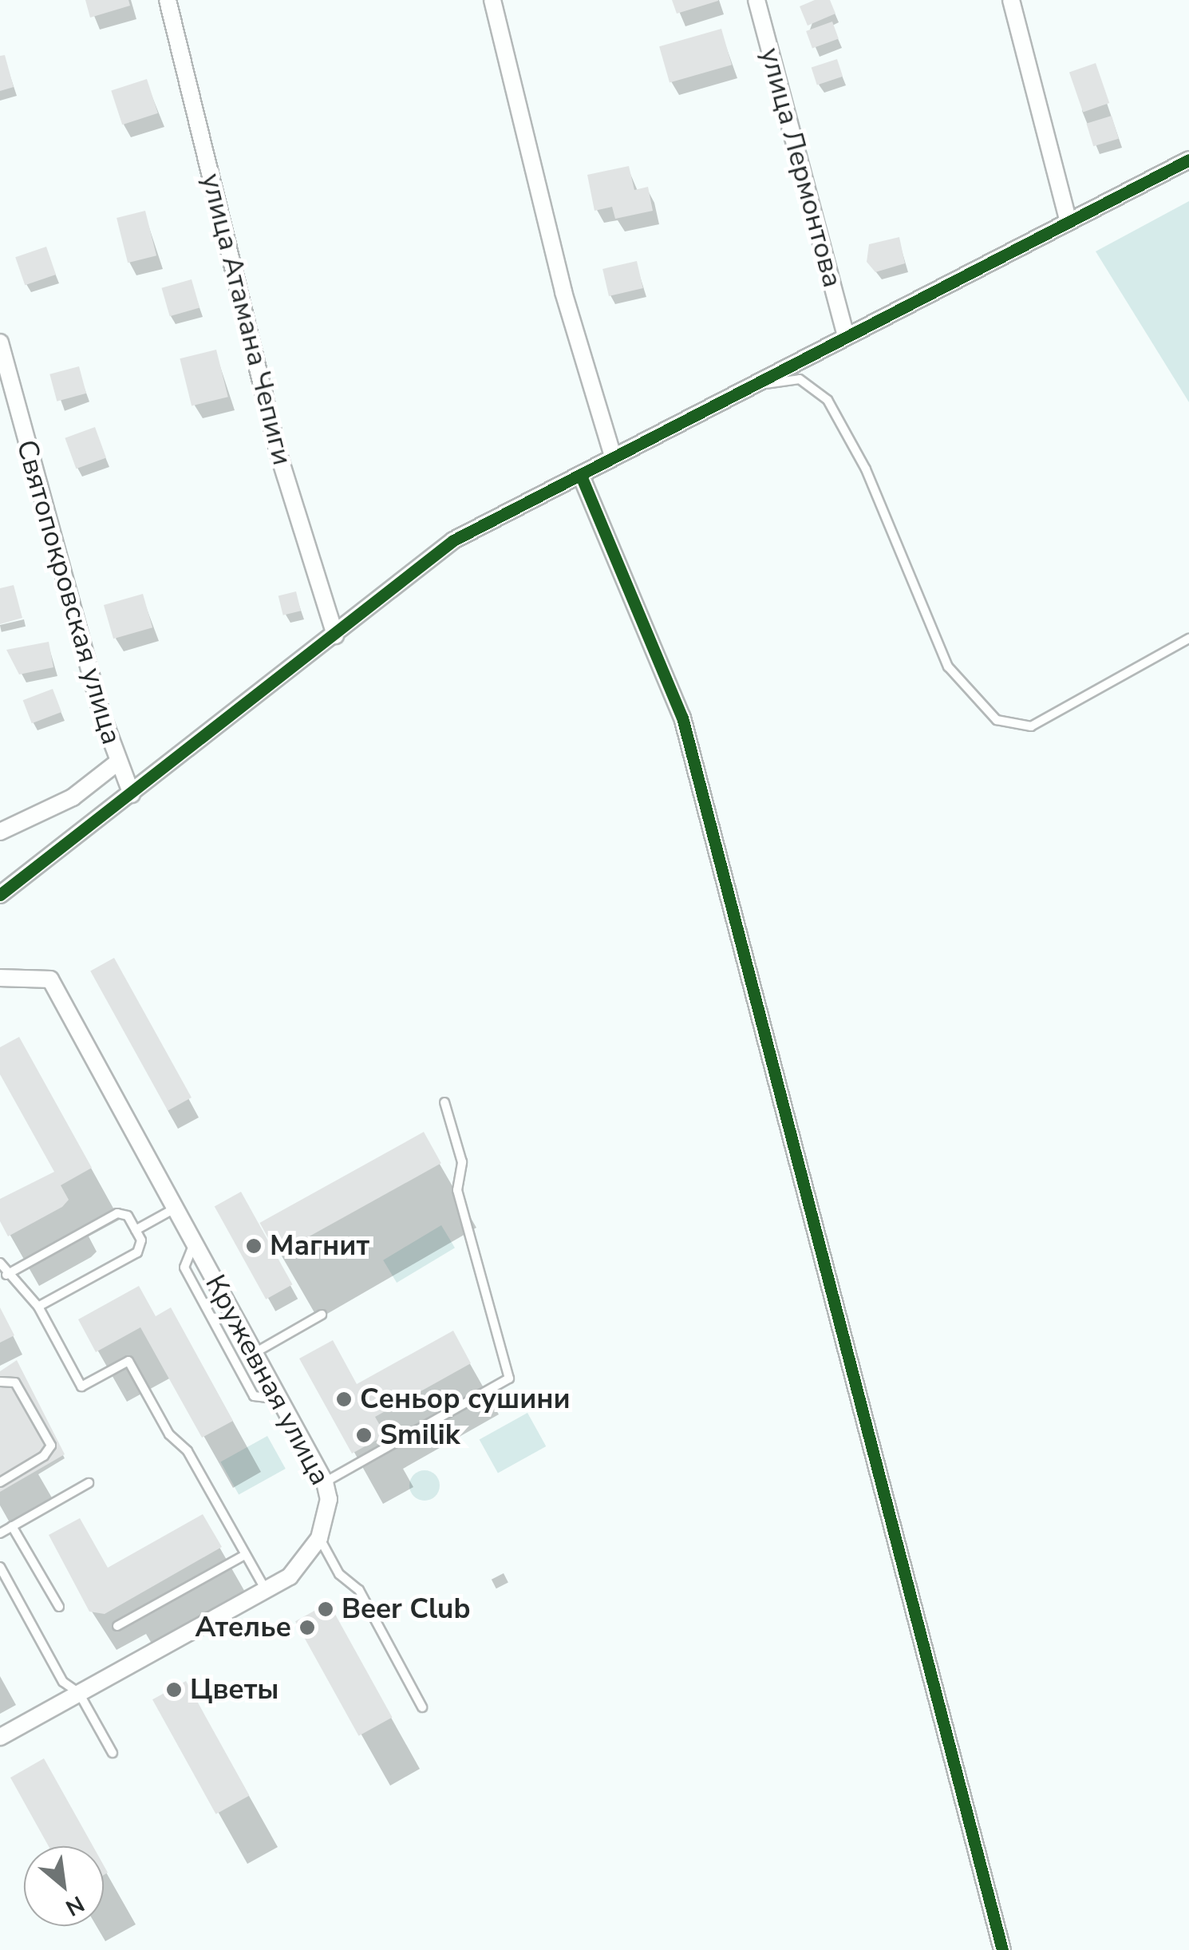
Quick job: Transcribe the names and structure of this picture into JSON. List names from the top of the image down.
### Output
{
  "streets": {
    "street": [
      "улица Лермонтова",
      "улица Атамана Чепиги",
      "Святопокровская улица",
      "Кружевная улица"
    ]
  },
  "places": [
    "Магнит",
    "Сеньор сушини",
    "Smilik",
    "Beer Club",
    "Ателье",
    "Цветы"
  ],
  "north": "bottom right"
}
